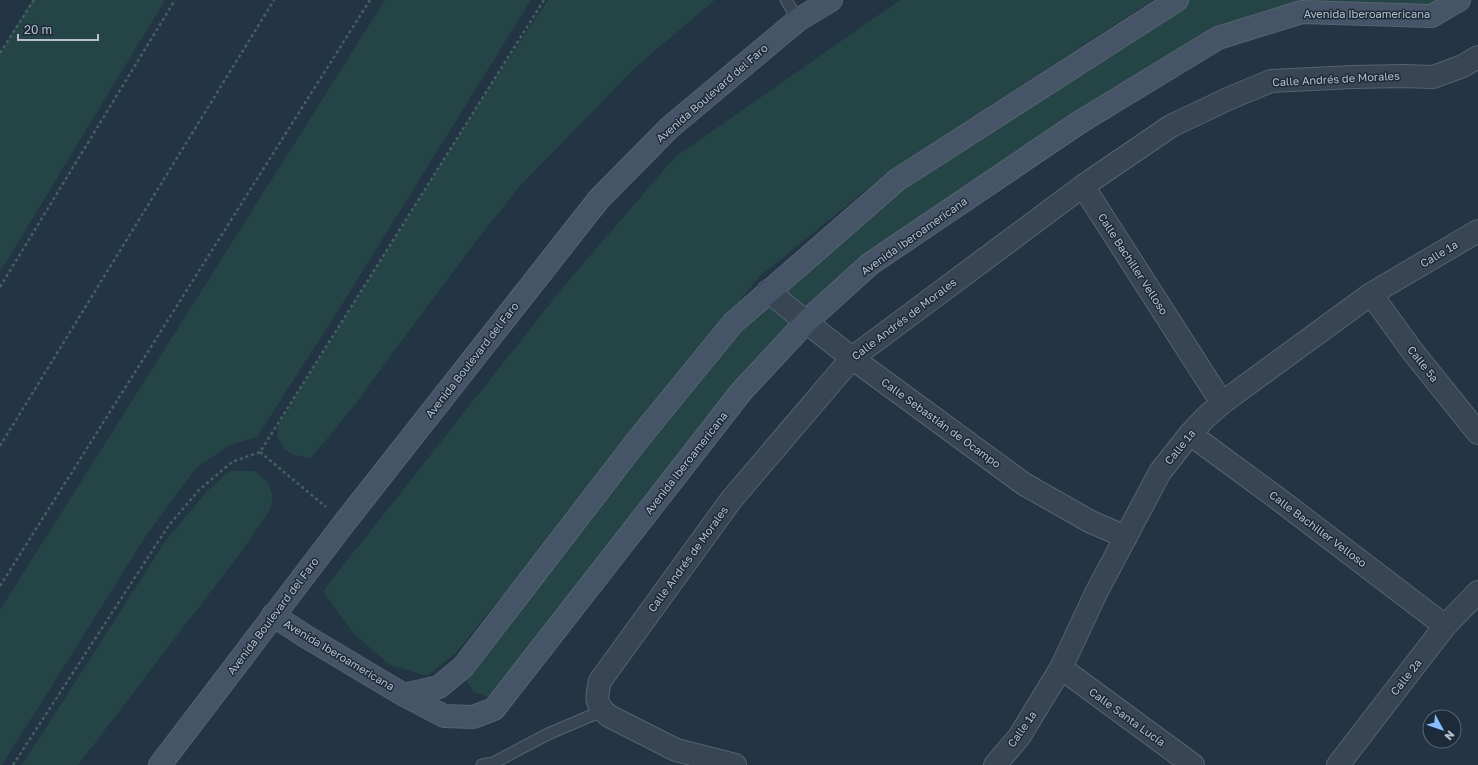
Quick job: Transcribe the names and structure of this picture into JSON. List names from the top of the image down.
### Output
{
  "streets": {
    "street": [
      "Avenida Iberoamericana",
      "Calle Andrés de Morales",
      "Avenida Boulevard del Faro",
      "Calle 1a",
      "Calle Bachiller Velloso",
      "Calle 5a",
      "Calle Sebastián de Ocampo",
      "Calle 2a",
      "Calle Santa Lucía"
    ]
  },
  "crossings": [
    ["Avenida Iberoamericana", "Avenida Boulevard del Faro"],
    ["Avenida Iberoamericana", "Calle Sebastián de Ocampo"],
    ["Calle Andrés de Morales", "Calle Bachiller Velloso"],
    ["Calle Andrés de Morales", "Calle Sebastián de Ocampo"],
    ["Calle 1a", "Calle Bachiller Velloso"],
    ["Calle 1a", "Calle 5a"],
    ["Calle 1a", "Calle Sebastián de Ocampo"],
    ["Calle 1a", "Calle Santa Lucía"],
    ["Calle Bachiller Velloso", "Calle 2a"]
  ],
  "scale_bar": "20 m",
  "north": "bottom right"
}
